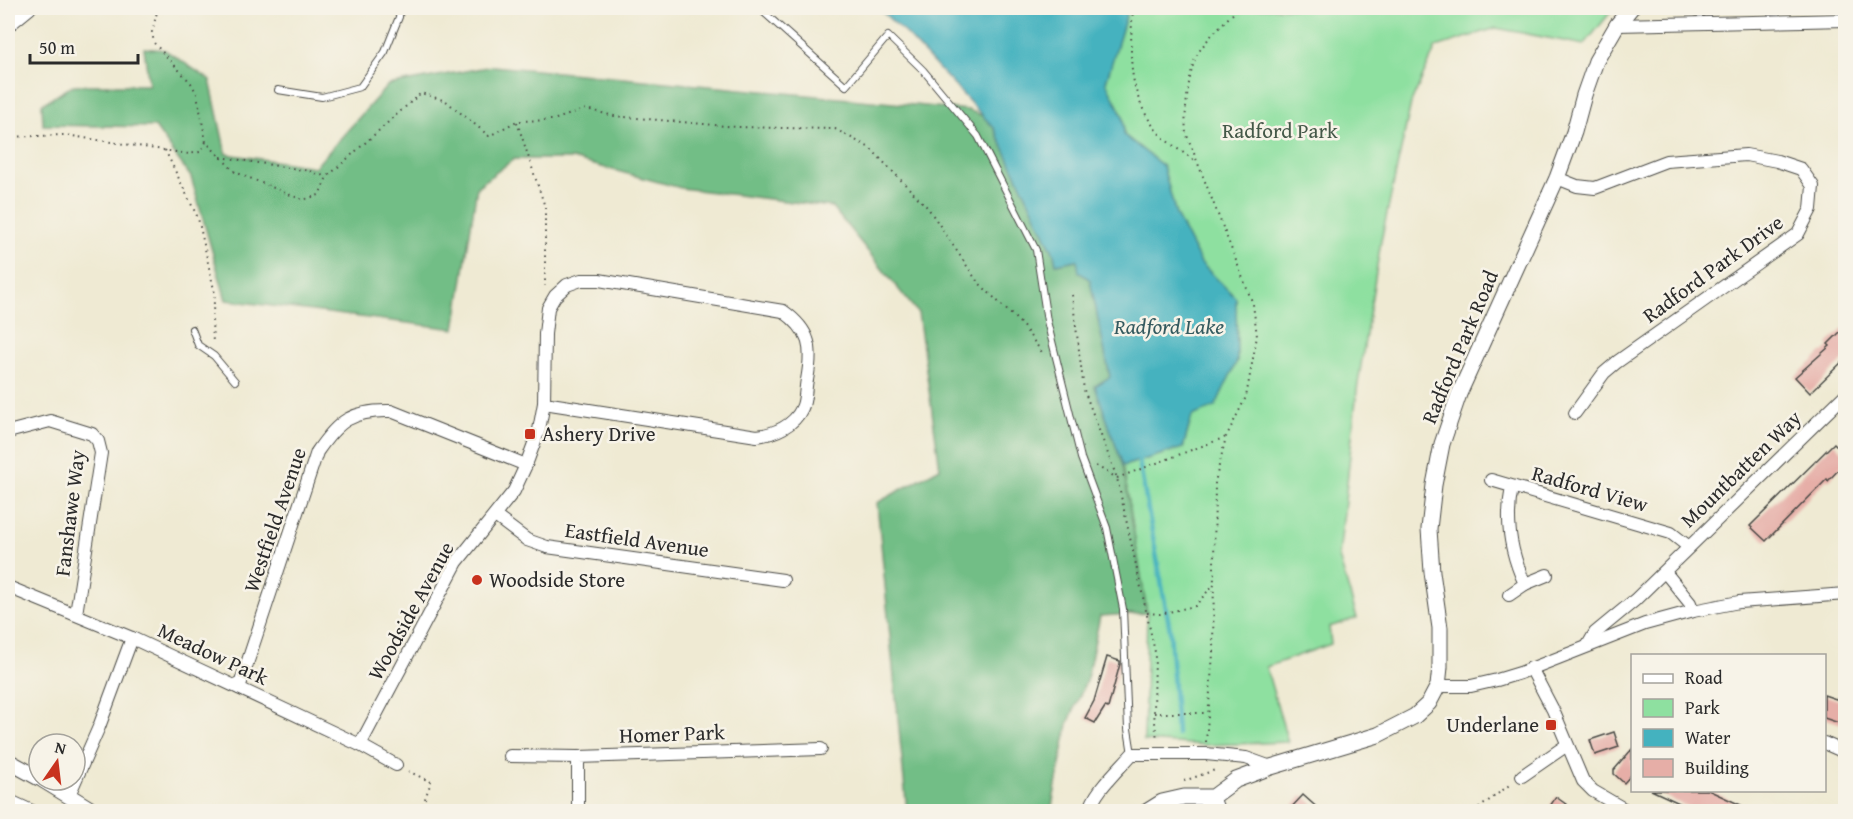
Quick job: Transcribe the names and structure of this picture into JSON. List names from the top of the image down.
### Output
{
  "streets": {
    "street": [
      "Radford Park Drive",
      "Radford Park Road",
      "Mountbatten Way",
      "Radford View",
      "Fanshawe Way",
      "Westfield Avenue",
      "Eastfield Avenue",
      "Woodside Avenue",
      "Meadow Park",
      "Homer Park"
    ]
  },
  "crossings": [
    ["Radford Park Drive", "Radford Park Road"],
    ["Mountbatten Way", "Radford View"],
    ["Westfield Avenue", "Woodside Avenue"],
    ["Westfield Avenue", "Meadow Park"],
    ["Eastfield Avenue", "Woodside Avenue"],
    ["Woodside Avenue", "Meadow Park"]
  ],
  "water": ["Radford Lake"],
  "parks": ["Radford Park"],
  "places": {
    "transit": ["Ashery Drive", "Underlane"],
    "other": ["Woodside Store"]
  },
  "legend": [
    "Road",
    "Park",
    "Water",
    "Building"
  ],
  "scale_bar": "50 m",
  "north": "top"
}
